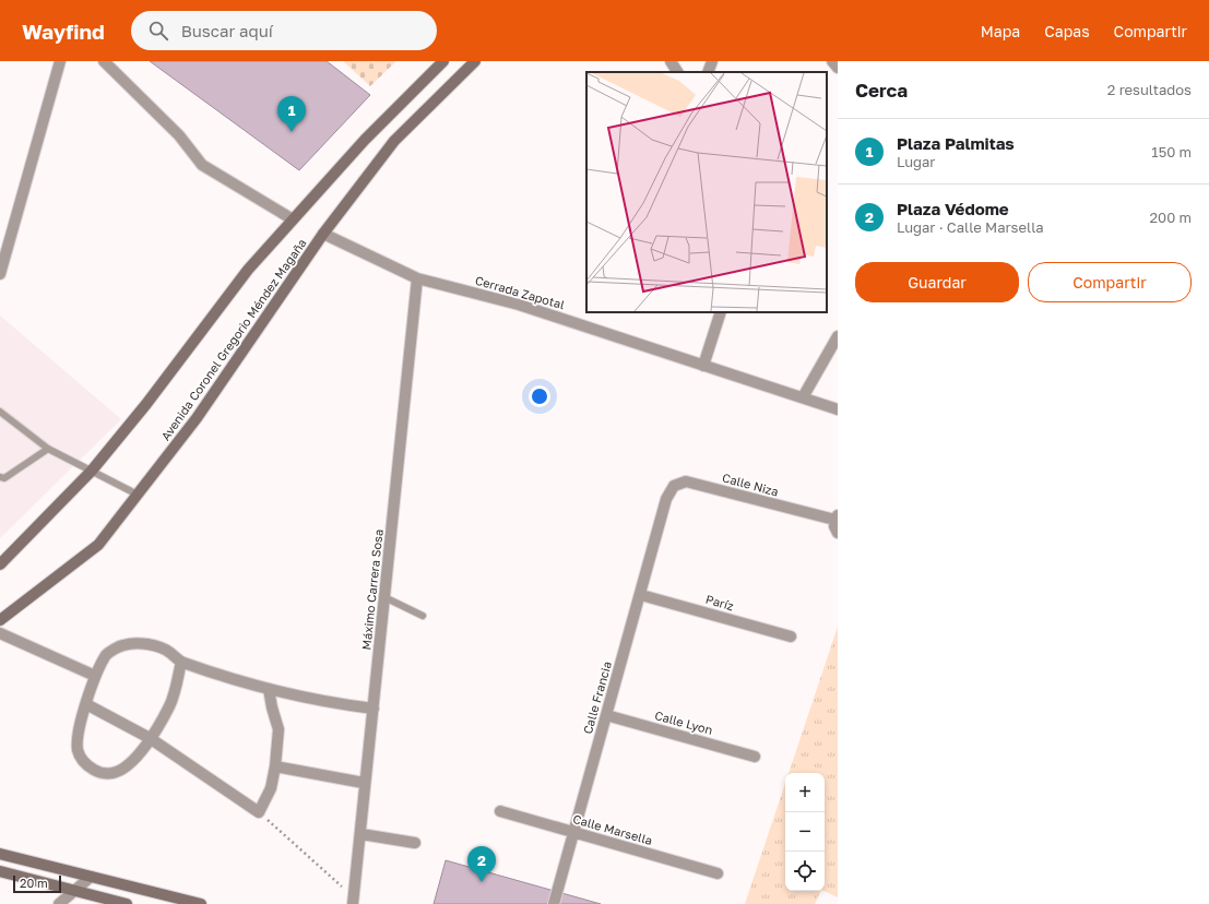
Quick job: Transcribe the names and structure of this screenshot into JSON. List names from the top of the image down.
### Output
{
  "streets": {
    "main road": ["Avenida Coronel Gregorio Méndez Magaña"],
    "street": [
      "Cerrada Zapotal",
      "Calle Niza",
      "Máximo Carrera Sosa",
      "Paríz",
      "Calle Francia",
      "Calle Lyon",
      "Calle Marsella"
    ]
  },
  "crossings": [
    ["Cerrada Zapotal", "Avenida Coronel Gregorio Méndez Magaña"],
    ["Cerrada Zapotal", "Máximo Carrera Sosa"],
    ["Calle Niza", "Calle Francia"],
    ["Paríz", "Calle Francia"],
    ["Calle Francia", "Calle Lyon"],
    ["Calle Francia", "Calle Marsella"]
  ],
  "scale_bar": "20 m",
  "page": {
    "header": "Wayfind",
    "search": "Buscar aquí",
    "nav": ["Mapa", "Capas", "Compartir"],
    "heading": ["Cerca", "2 resultados"],
    "pins": ["1", "2"],
    "list": [
      {
        "mark": "1",
        "name": "Plaza Palmitas",
        "note": "Lugar",
        "value": "150 m"
      },
      {
        "mark": "2",
        "name": "Plaza Védome",
        "note": "Lugar · Calle Marsella",
        "value": "200 m"
      }
    ],
    "buttons": ["Guardar", "Compartir"],
    "map_buttons": ["+", "−"],
    "scale": "20 m"
  }
}
